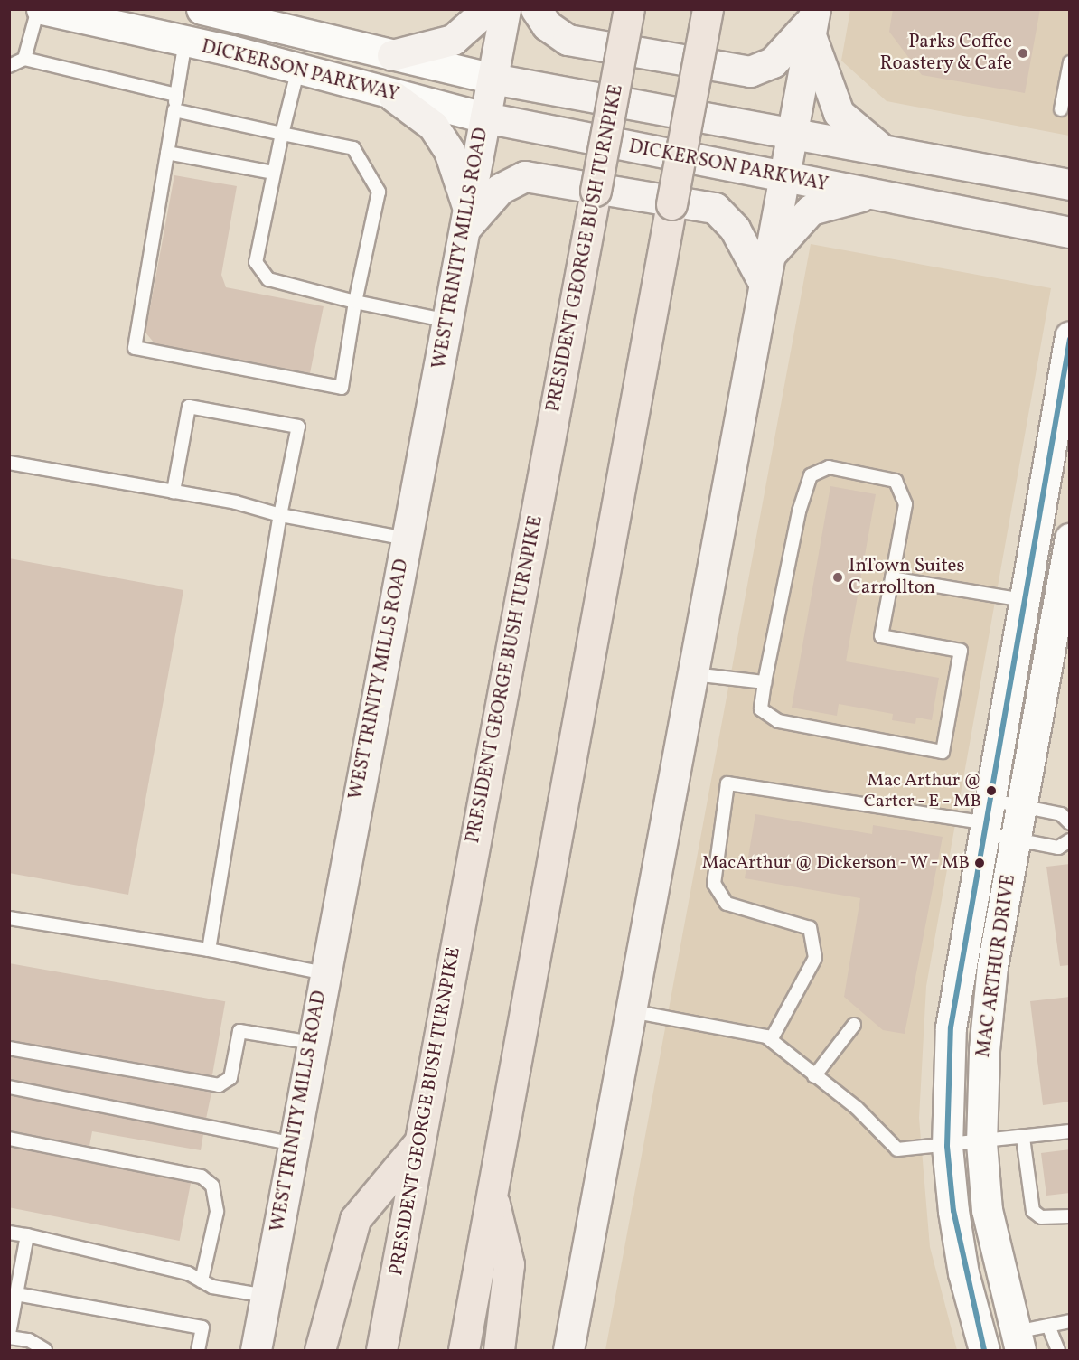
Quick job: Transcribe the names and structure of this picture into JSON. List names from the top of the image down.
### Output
{
  "streets": {
    "highway": ["PRESIDENT GEORGE BUSH TURNPIKE"],
    "main road": ["DICKERSON PARKWAY", "WEST TRINITY MILLS ROAD"],
    "street": ["MAC ARTHUR DRIVE"]
  },
  "crossings": [
    ["DICKERSON PARKWAY", "WEST TRINITY MILLS ROAD"]
  ],
  "places": [
    "Parks Coffee Roastery & Cafe",
    "InTown Suites Carrollton",
    "Mac Arthur @ Carter - E - MB",
    "MacArthur @ Dickerson - W - MB"
  ]
}
